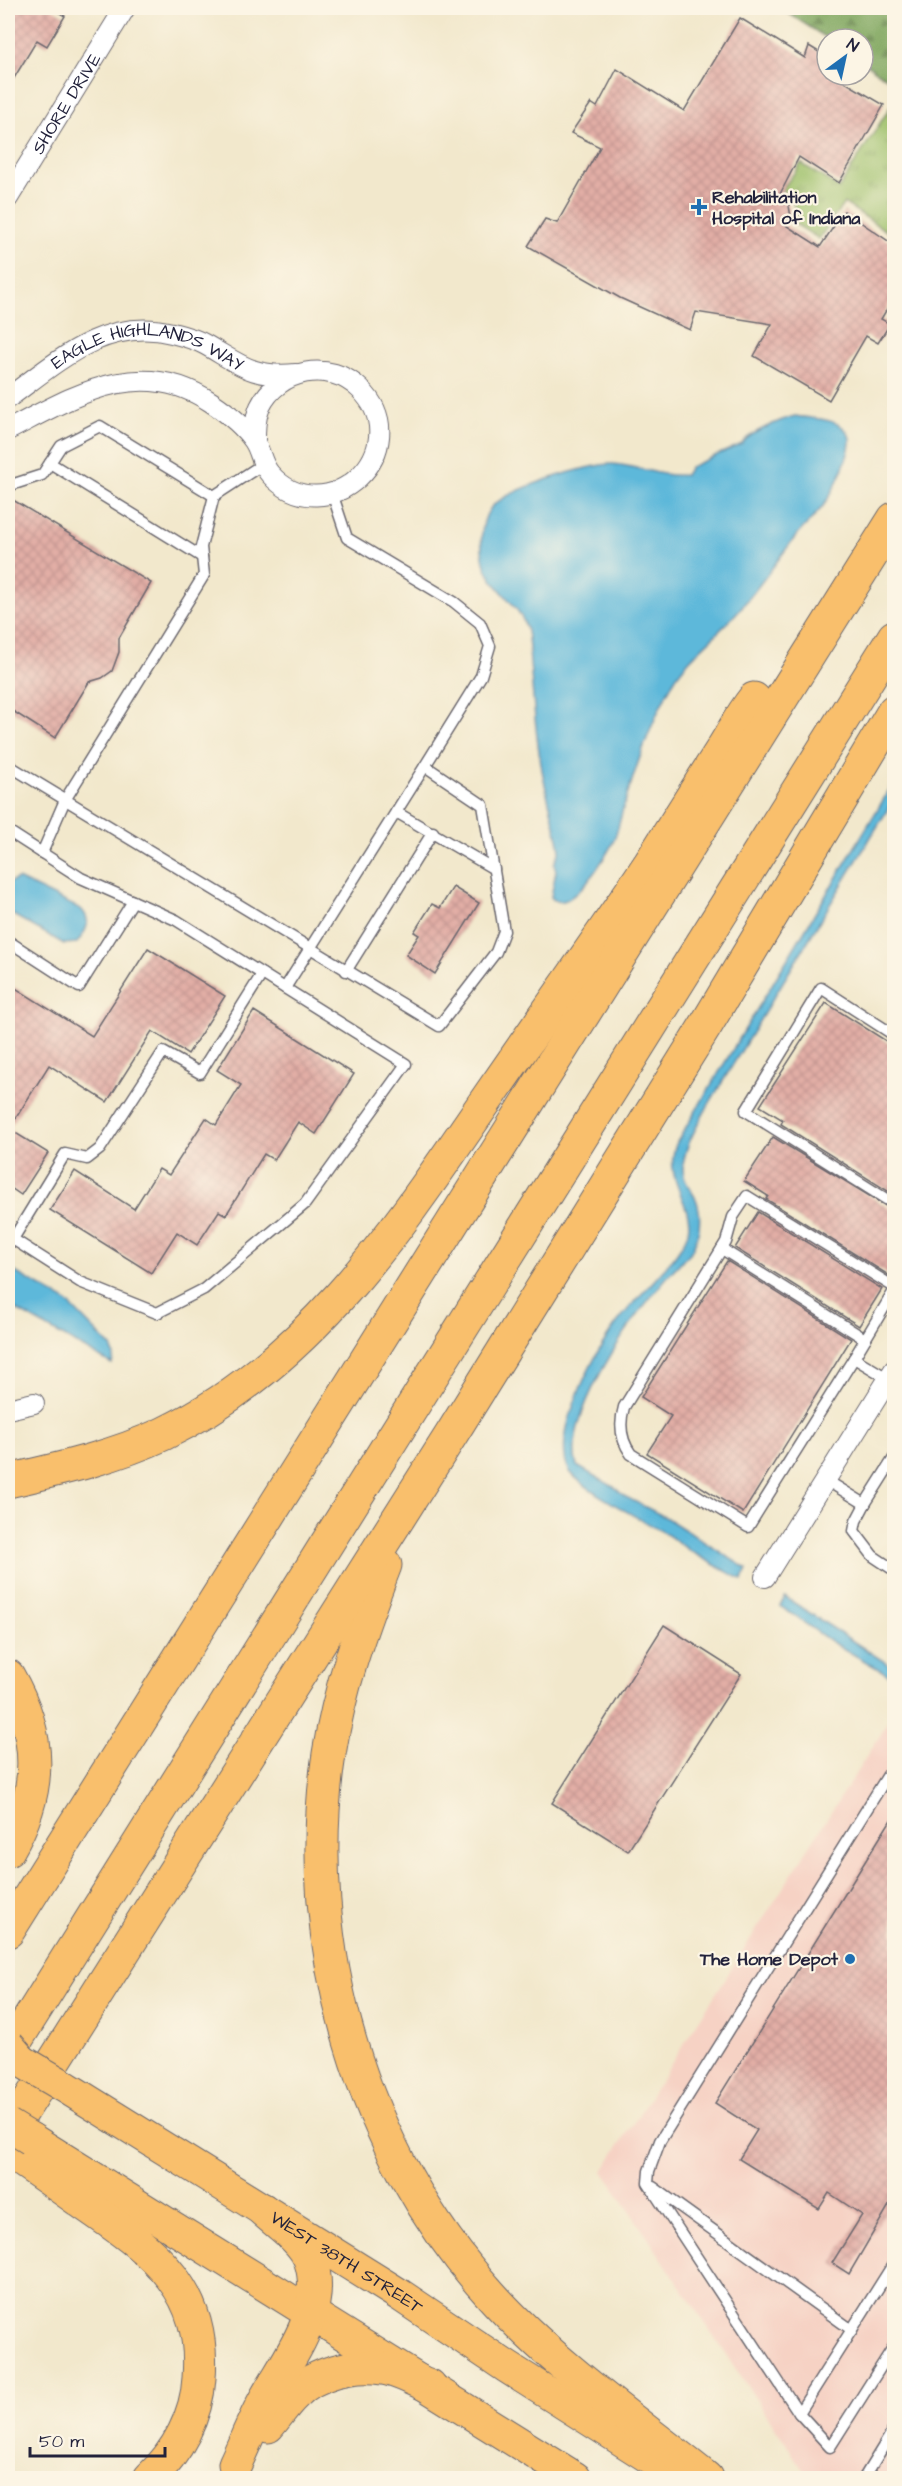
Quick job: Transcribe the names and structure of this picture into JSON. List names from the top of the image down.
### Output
{
  "streets": {
    "main road": ["WEST 38TH STREET"],
    "street": ["SHORE DRIVE", "EAGLE HIGHLANDS WAY"]
  },
  "places": {
    "health": ["Rehabilitation Hospital of Indiana"],
    "other": ["The Home Depot"]
  },
  "scale_bar": "50 m",
  "north": "top right"
}
